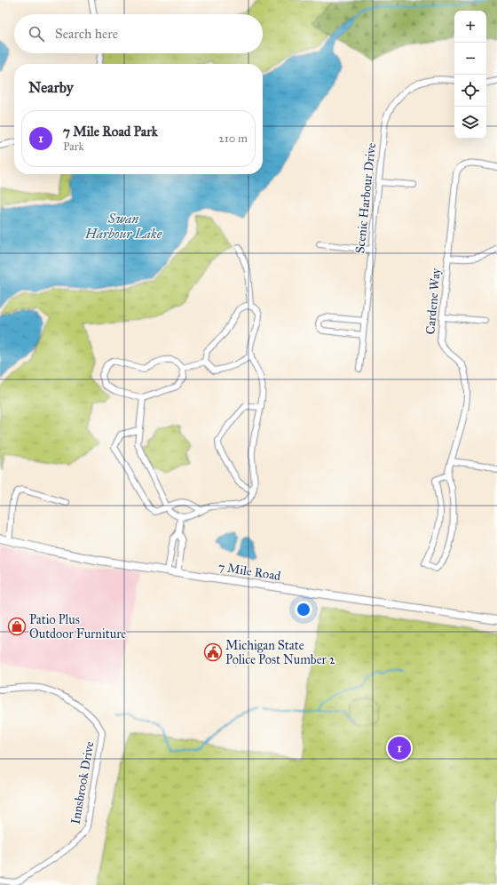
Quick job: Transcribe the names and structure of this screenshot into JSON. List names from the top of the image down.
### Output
{
  "streets": {
    "street": [
      "Scenic Harbour Drive",
      "Cardene Way",
      "7 Mile Road",
      "Innsbrook Drive"
    ]
  },
  "water": ["Swan Harbour Lake"],
  "places": {
    "shop": ["Patio Plus Outdoor Furniture"],
    "public building": ["Michigan State Police Post Number 2"]
  },
  "page": {
    "map_buttons": ["+", "−"],
    "search": "Search here",
    "heading": "Nearby",
    "list": [
      {
        "mark": "1",
        "name": "7 Mile Road Park",
        "note": "Park",
        "value": "210 m"
      }
    ],
    "pins": "1"
  }
}
